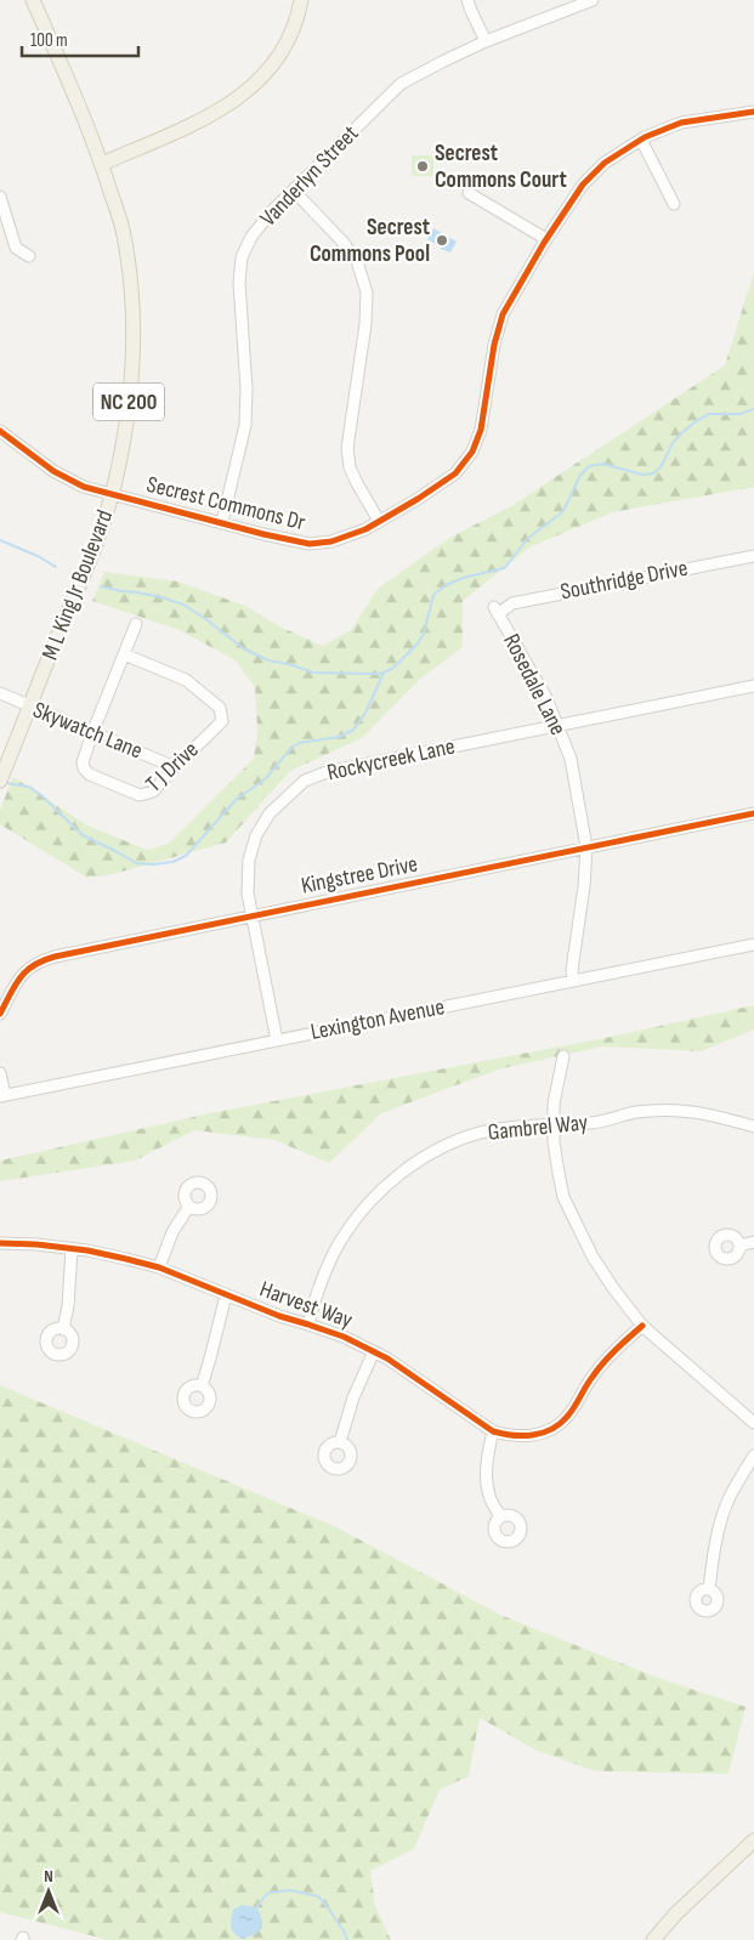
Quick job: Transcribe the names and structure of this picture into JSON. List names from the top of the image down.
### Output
{
  "streets": {
    "main road": ["NC 200", "M L King Jr Boulevard"],
    "street": [
      "Vanderlyn Street",
      "Secrest Commons Dr",
      "Southridge Drive",
      "Rosedale Lane",
      "Skywatch Lane",
      "Rockycreek Lane",
      "T J Drive",
      "Kingstree Drive",
      "Lexington Avenue",
      "Gambrel Way",
      "Harvest Way"
    ]
  },
  "crossings": [
    ["Vanderlyn Street", "Secrest Commons Dr"],
    ["Secrest Commons Dr", "M L King Jr Boulevard"],
    ["Southridge Drive", "Rosedale Lane"],
    ["M L King Jr Boulevard", "Skywatch Lane"],
    ["Rosedale Lane", "Rockycreek Lane"],
    ["Rosedale Lane", "Kingstree Drive"],
    ["Rosedale Lane", "Lexington Avenue"],
    ["Skywatch Lane", "T J Drive"],
    ["Rockycreek Lane", "Kingstree Drive"],
    ["Rockycreek Lane", "Lexington Avenue"],
    ["Gambrel Way", "Harvest Way"]
  ],
  "places": ["Secrest Commons Court", "Secrest Commons Pool"],
  "scale_bar": "100 m",
  "north": "top"
}
